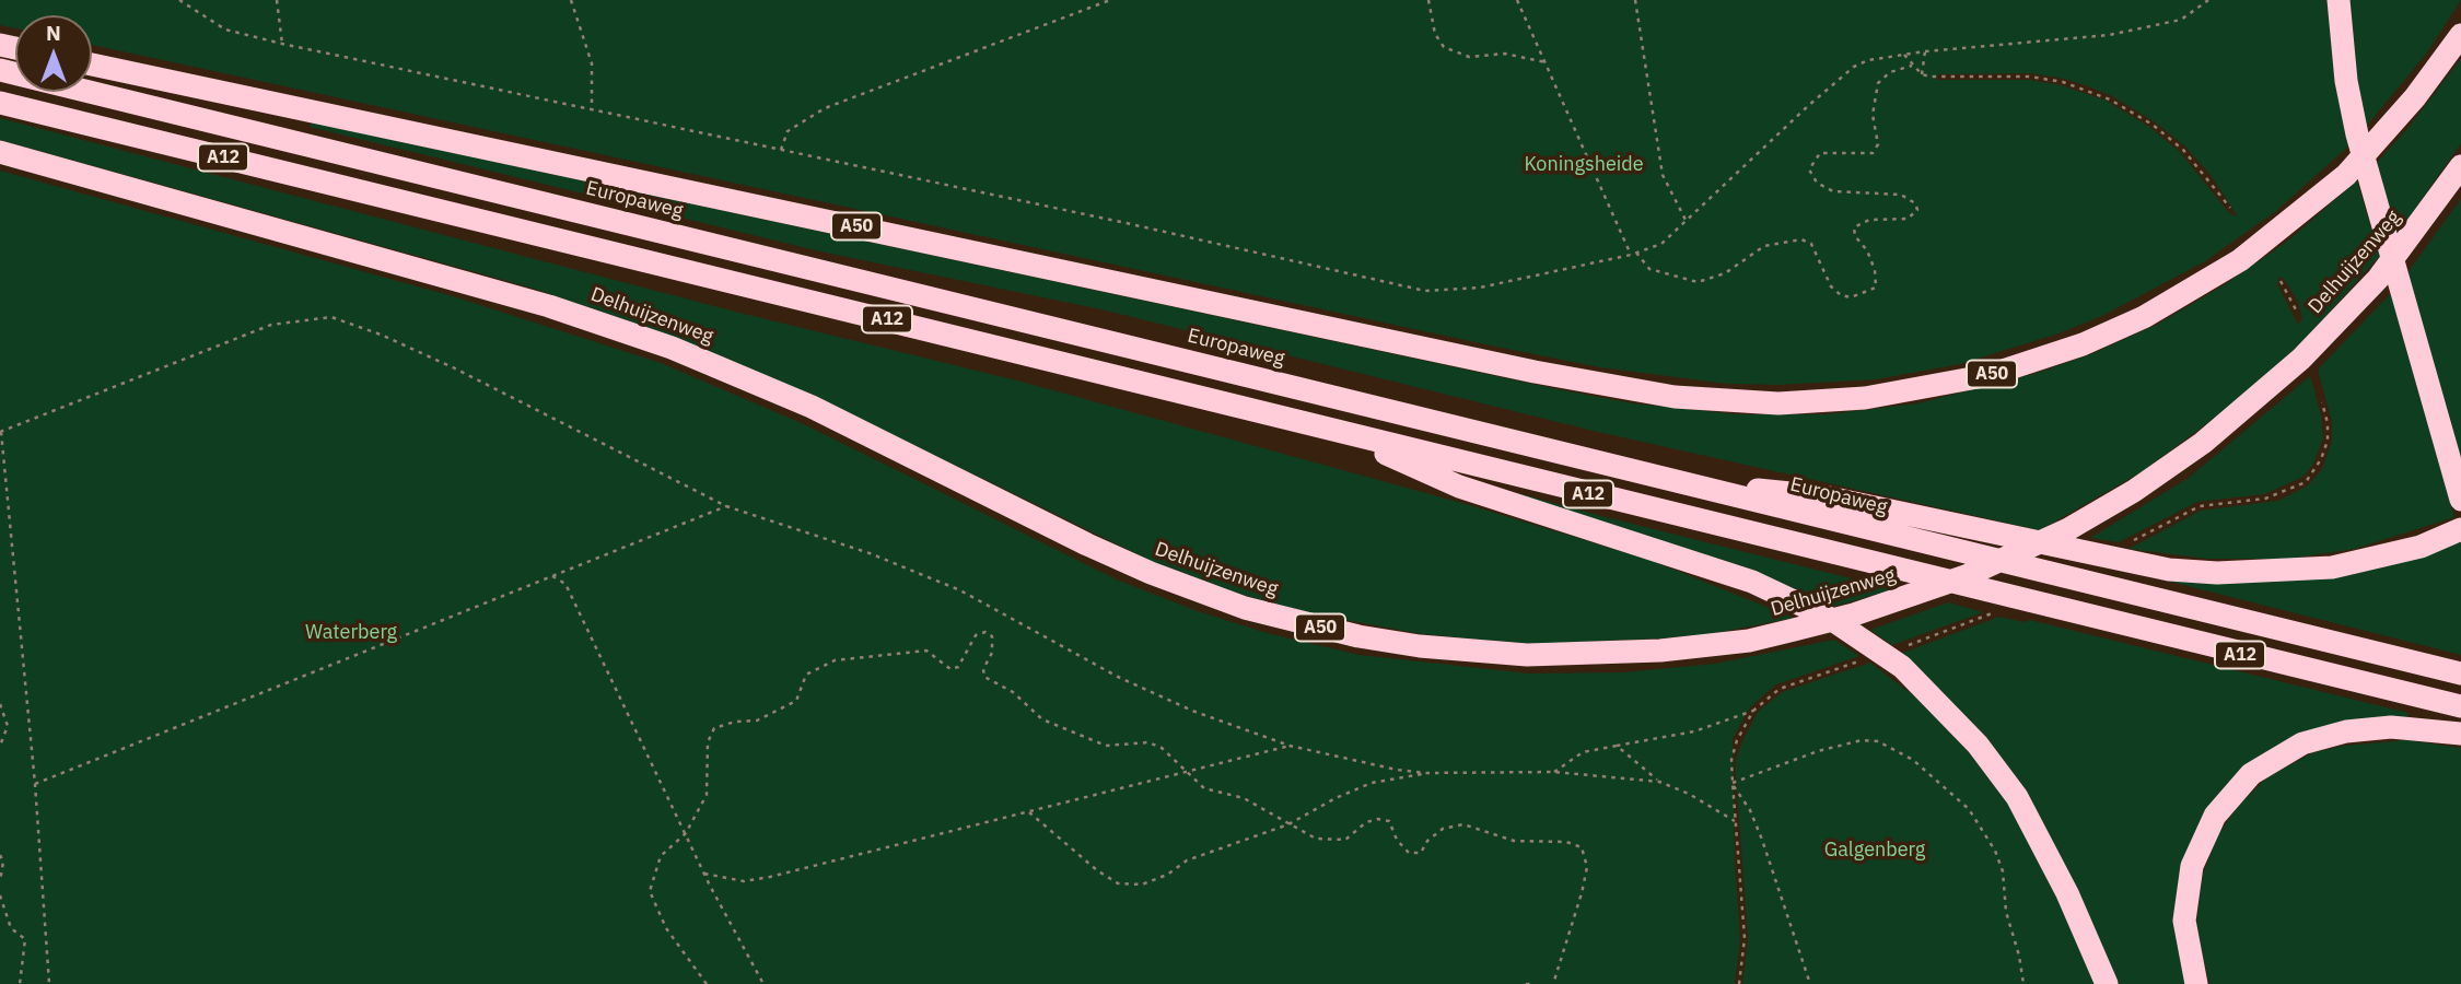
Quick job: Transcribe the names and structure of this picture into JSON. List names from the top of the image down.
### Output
{
  "streets": {
    "highway": [
      "A12",
      "Europaweg",
      "A50",
      "Delhuijzenweg"
    ]
  },
  "crossings": [
    ["A12", "Europaweg"]
  ],
  "parks": ["Koningsheide", "Waterberg", "Galgenberg"],
  "north": "top"
}
